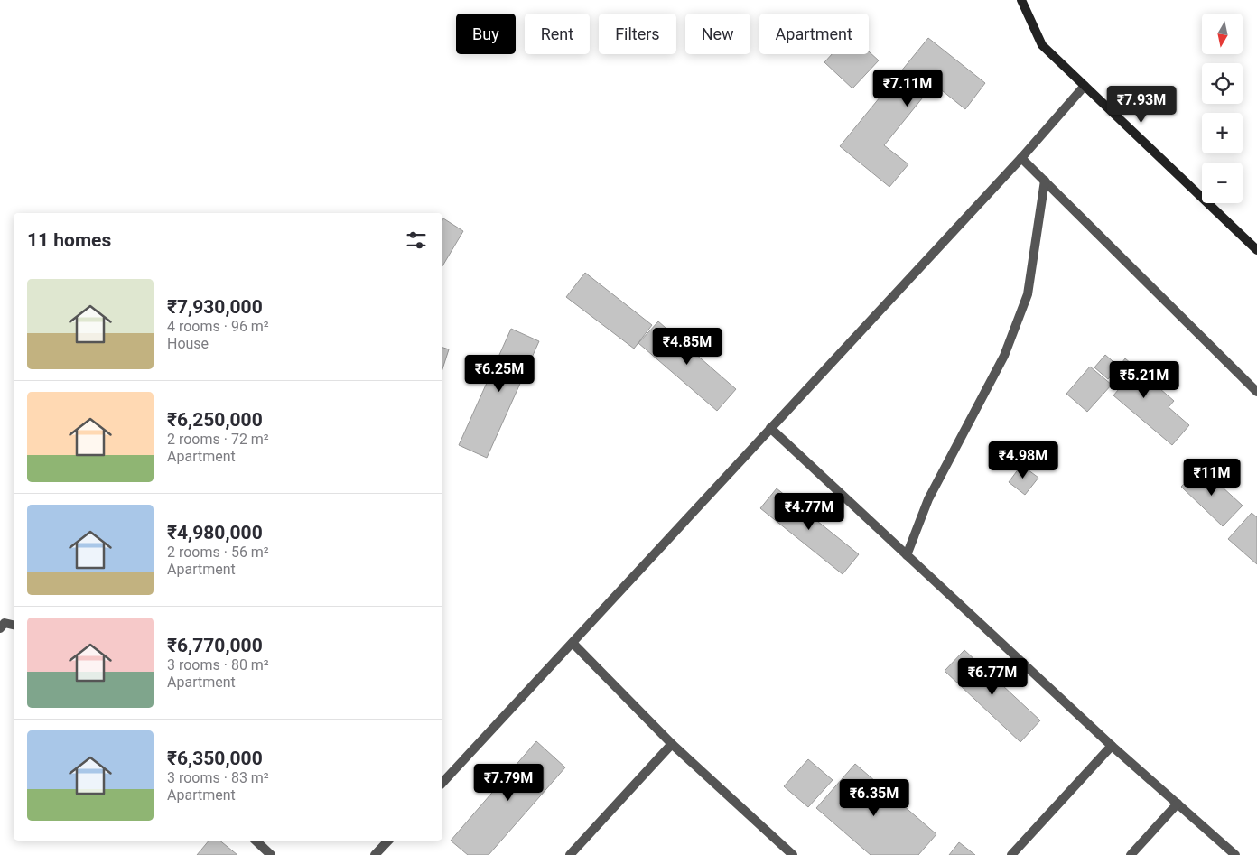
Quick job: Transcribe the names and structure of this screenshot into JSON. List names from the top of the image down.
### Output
{
  "north": "bottom",
  "page": {
    "map_buttons": ["+", "−"],
    "chip": [
      "Buy",
      "Rent",
      "Filters",
      "New",
      "Apartment"
    ],
    "price": [
      "₹7.11M",
      "₹7.93M",
      "₹4.85M",
      "₹6.25M",
      "₹5.21M",
      "₹4.98M",
      "₹11M",
      "₹4.77M",
      "₹6.77M",
      "₹7.79M",
      "₹6.35M"
    ],
    "heading": "11 homes",
    "list": [
      {
        "name": "₹7,930,000",
        "note": "4 rooms · 96 m² · House"
      },
      {
        "name": "₹6,250,000",
        "note": "2 rooms · 72 m² · Apartment"
      },
      {
        "name": "₹4,980,000",
        "note": "2 rooms · 56 m² · Apartment"
      },
      {
        "name": "₹6,770,000",
        "note": "3 rooms · 80 m² · Apartment"
      },
      {
        "name": "₹6,350,000",
        "note": "3 rooms · 83 m² · Apartment"
      }
    ]
  }
}
